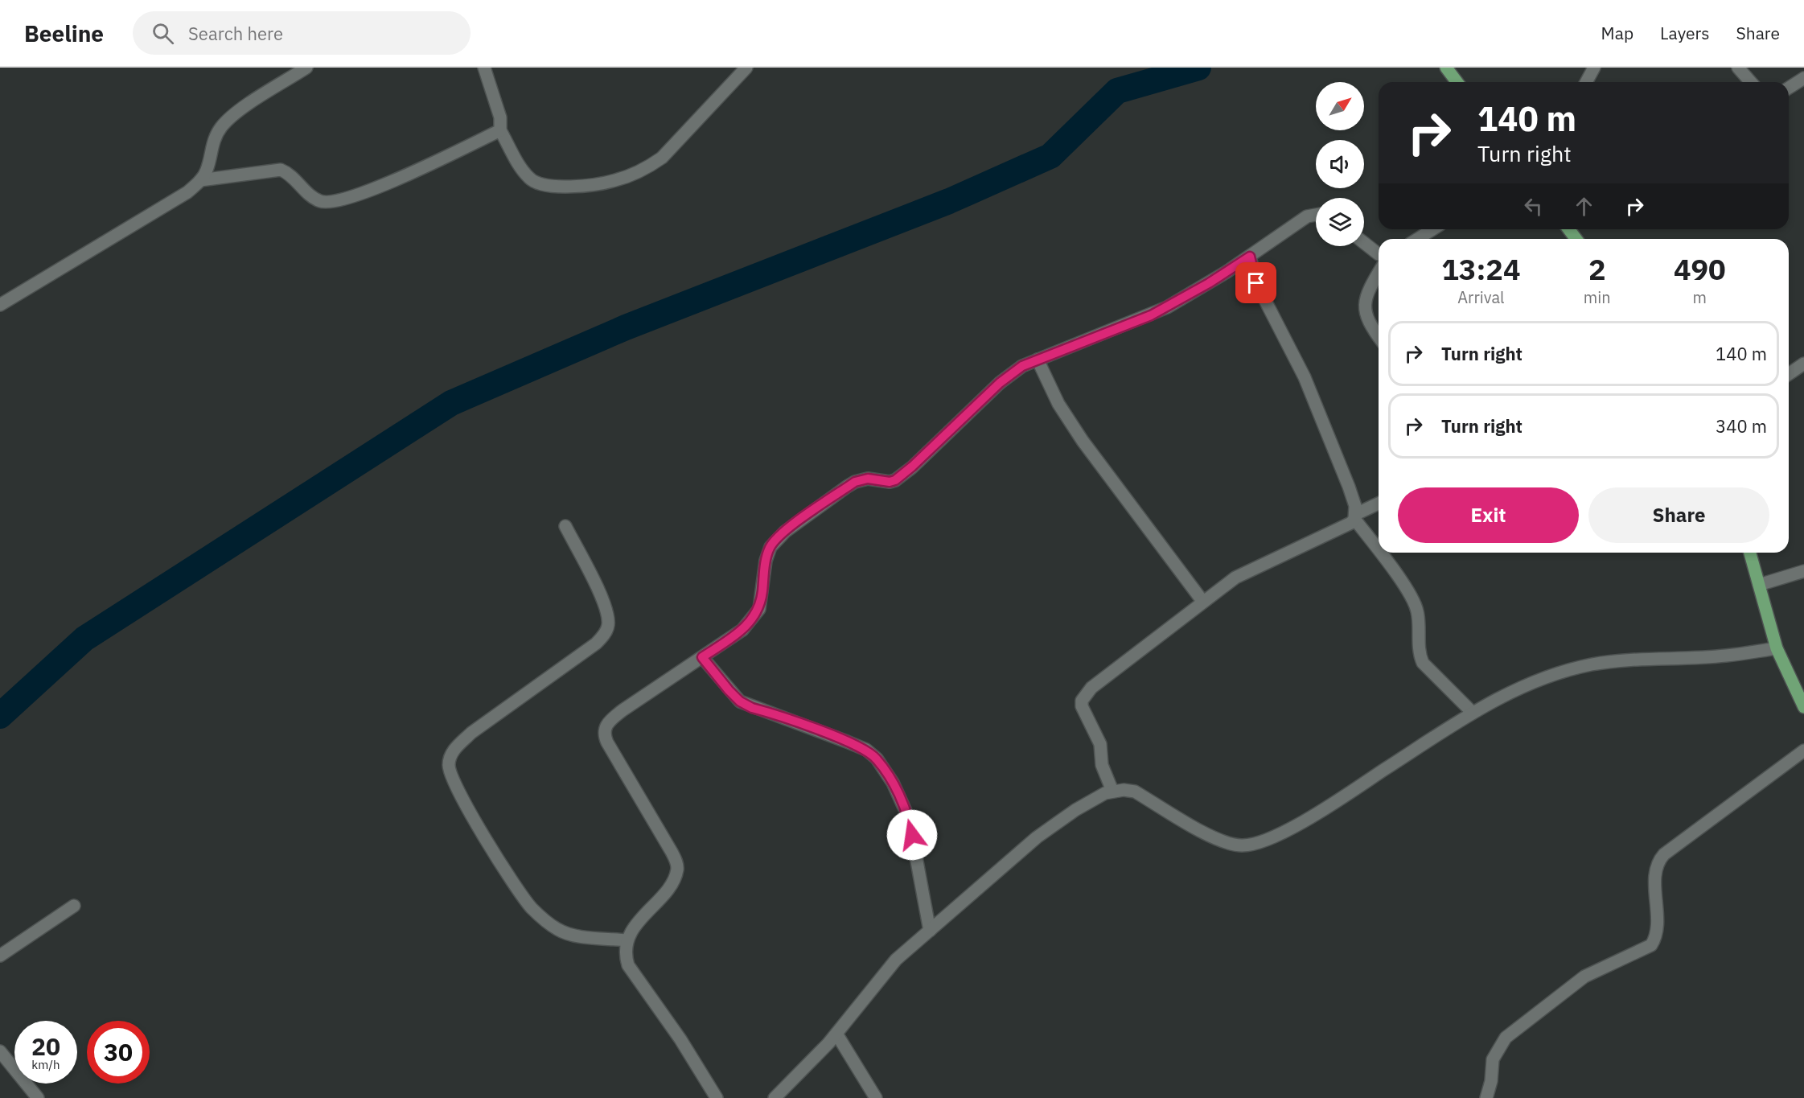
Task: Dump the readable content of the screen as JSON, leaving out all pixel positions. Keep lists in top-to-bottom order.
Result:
{
  "north": "top right",
  "page": {
    "header": "Beeline",
    "search": "Search here",
    "nav": ["Map", "Layers", "Share"],
    "turn": ["140 m", "Turn right"],
    "eta": [
      "13:24",
      "Arrival",
      "2",
      "min",
      "490",
      "m"
    ],
    "list": [
      {
        "name": "Turn right",
        "value": "140 m"
      },
      {
        "name": "Turn right",
        "value": "340 m"
      }
    ],
    "buttons": ["Exit", "Share"],
    "speed": "20 km/h",
    "limit": "30"
  }
}
